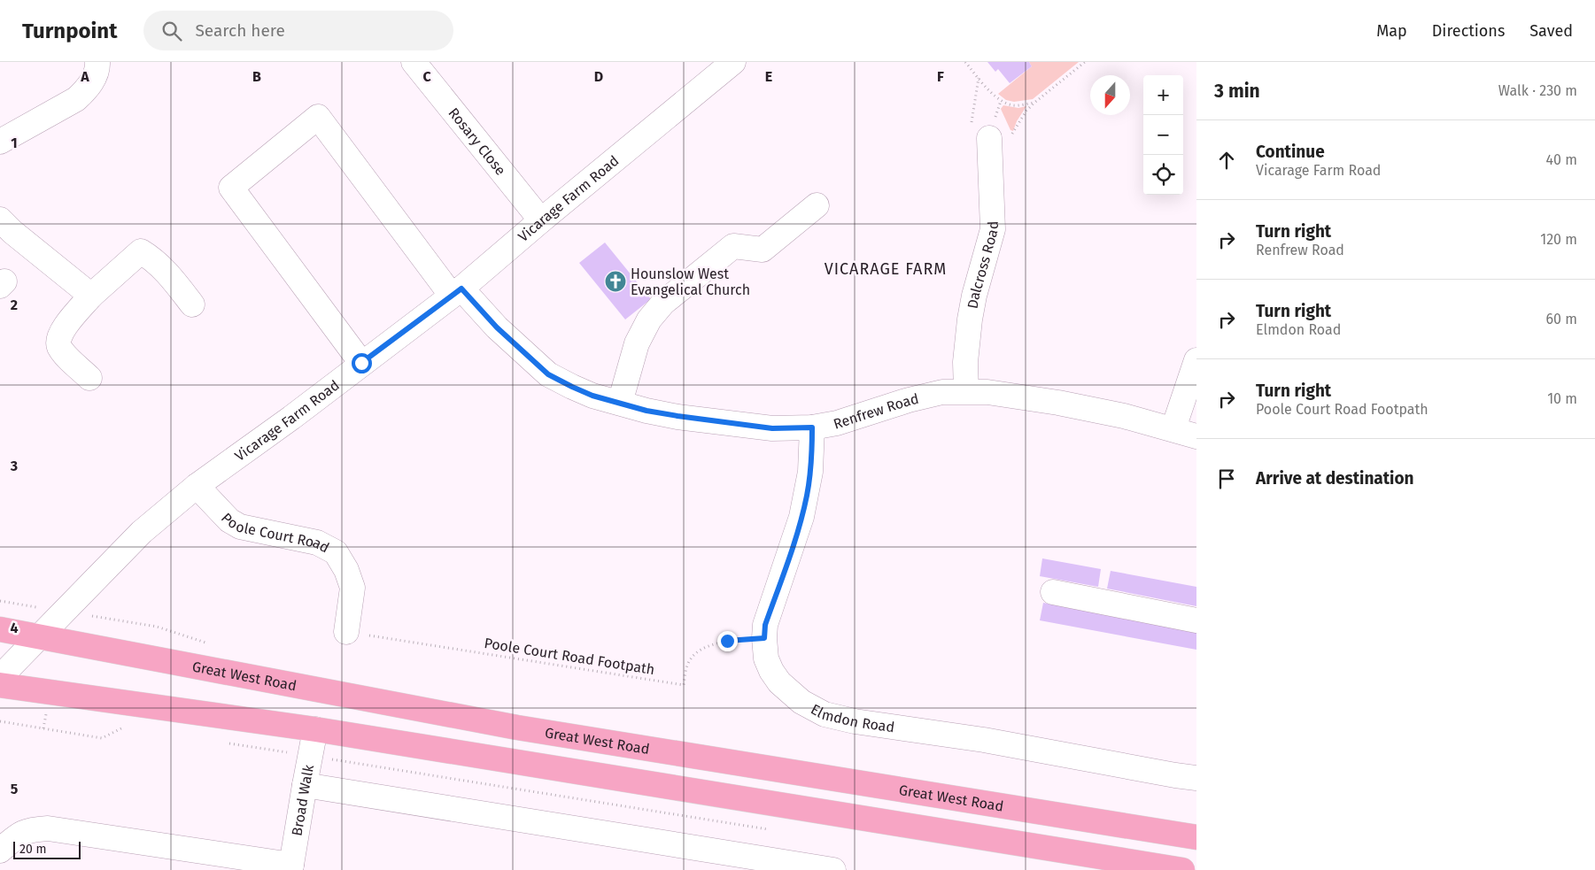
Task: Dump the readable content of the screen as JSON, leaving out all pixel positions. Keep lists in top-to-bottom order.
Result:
{
  "streets": {
    "highway": ["Great West Road"],
    "street": [
      "Rosary Close",
      "Vicarage Farm Road",
      "Dalcross Road",
      "Renfrew Road",
      "Poole Court Road",
      "Elmdon Road",
      "Broad Walk"
    ],
    "path": ["Poole Court Road Footpath"]
  },
  "crossings": [
    ["Rosary Close", "Vicarage Farm Road"],
    ["Vicarage Farm Road", "Renfrew Road"],
    ["Vicarage Farm Road", "Poole Court Road"],
    ["Vicarage Farm Road", "Great West Road"],
    ["Dalcross Road", "Renfrew Road"],
    ["Renfrew Road", "Elmdon Road"],
    ["Poole Court Road", "Poole Court Road Footpath"],
    ["Poole Court Road Footpath", "Elmdon Road"]
  ],
  "districts": ["VICARAGE FARM"],
  "places": {
    "church": ["Hounslow West Evangelical Church"]
  },
  "scale_bar": "20 m",
  "north": "bottom",
  "page": {
    "header": "Turnpoint",
    "search": "Search here",
    "nav": ["Map", "Directions", "Saved"],
    "heading": ["3 min", "Walk · 230 m"],
    "map_buttons": ["+", "−"],
    "list": [
      ["Continue", "Vicarage Farm Road", "40 m"],
      ["Turn right", "Renfrew Road", "120 m"],
      ["Turn right", "Elmdon Road", "60 m"],
      ["Turn right", "Poole Court Road Footpath", "10 m"],
      "Arrive at destination"
    ],
    "scale": "20 m"
  },
  "grid": {
    "columns": [
      "A",
      "B",
      "C",
      "D",
      "E",
      "F"
    ],
    "rows": [
      "1",
      "2",
      "3",
      "4",
      "5"
    ]
  }
}
